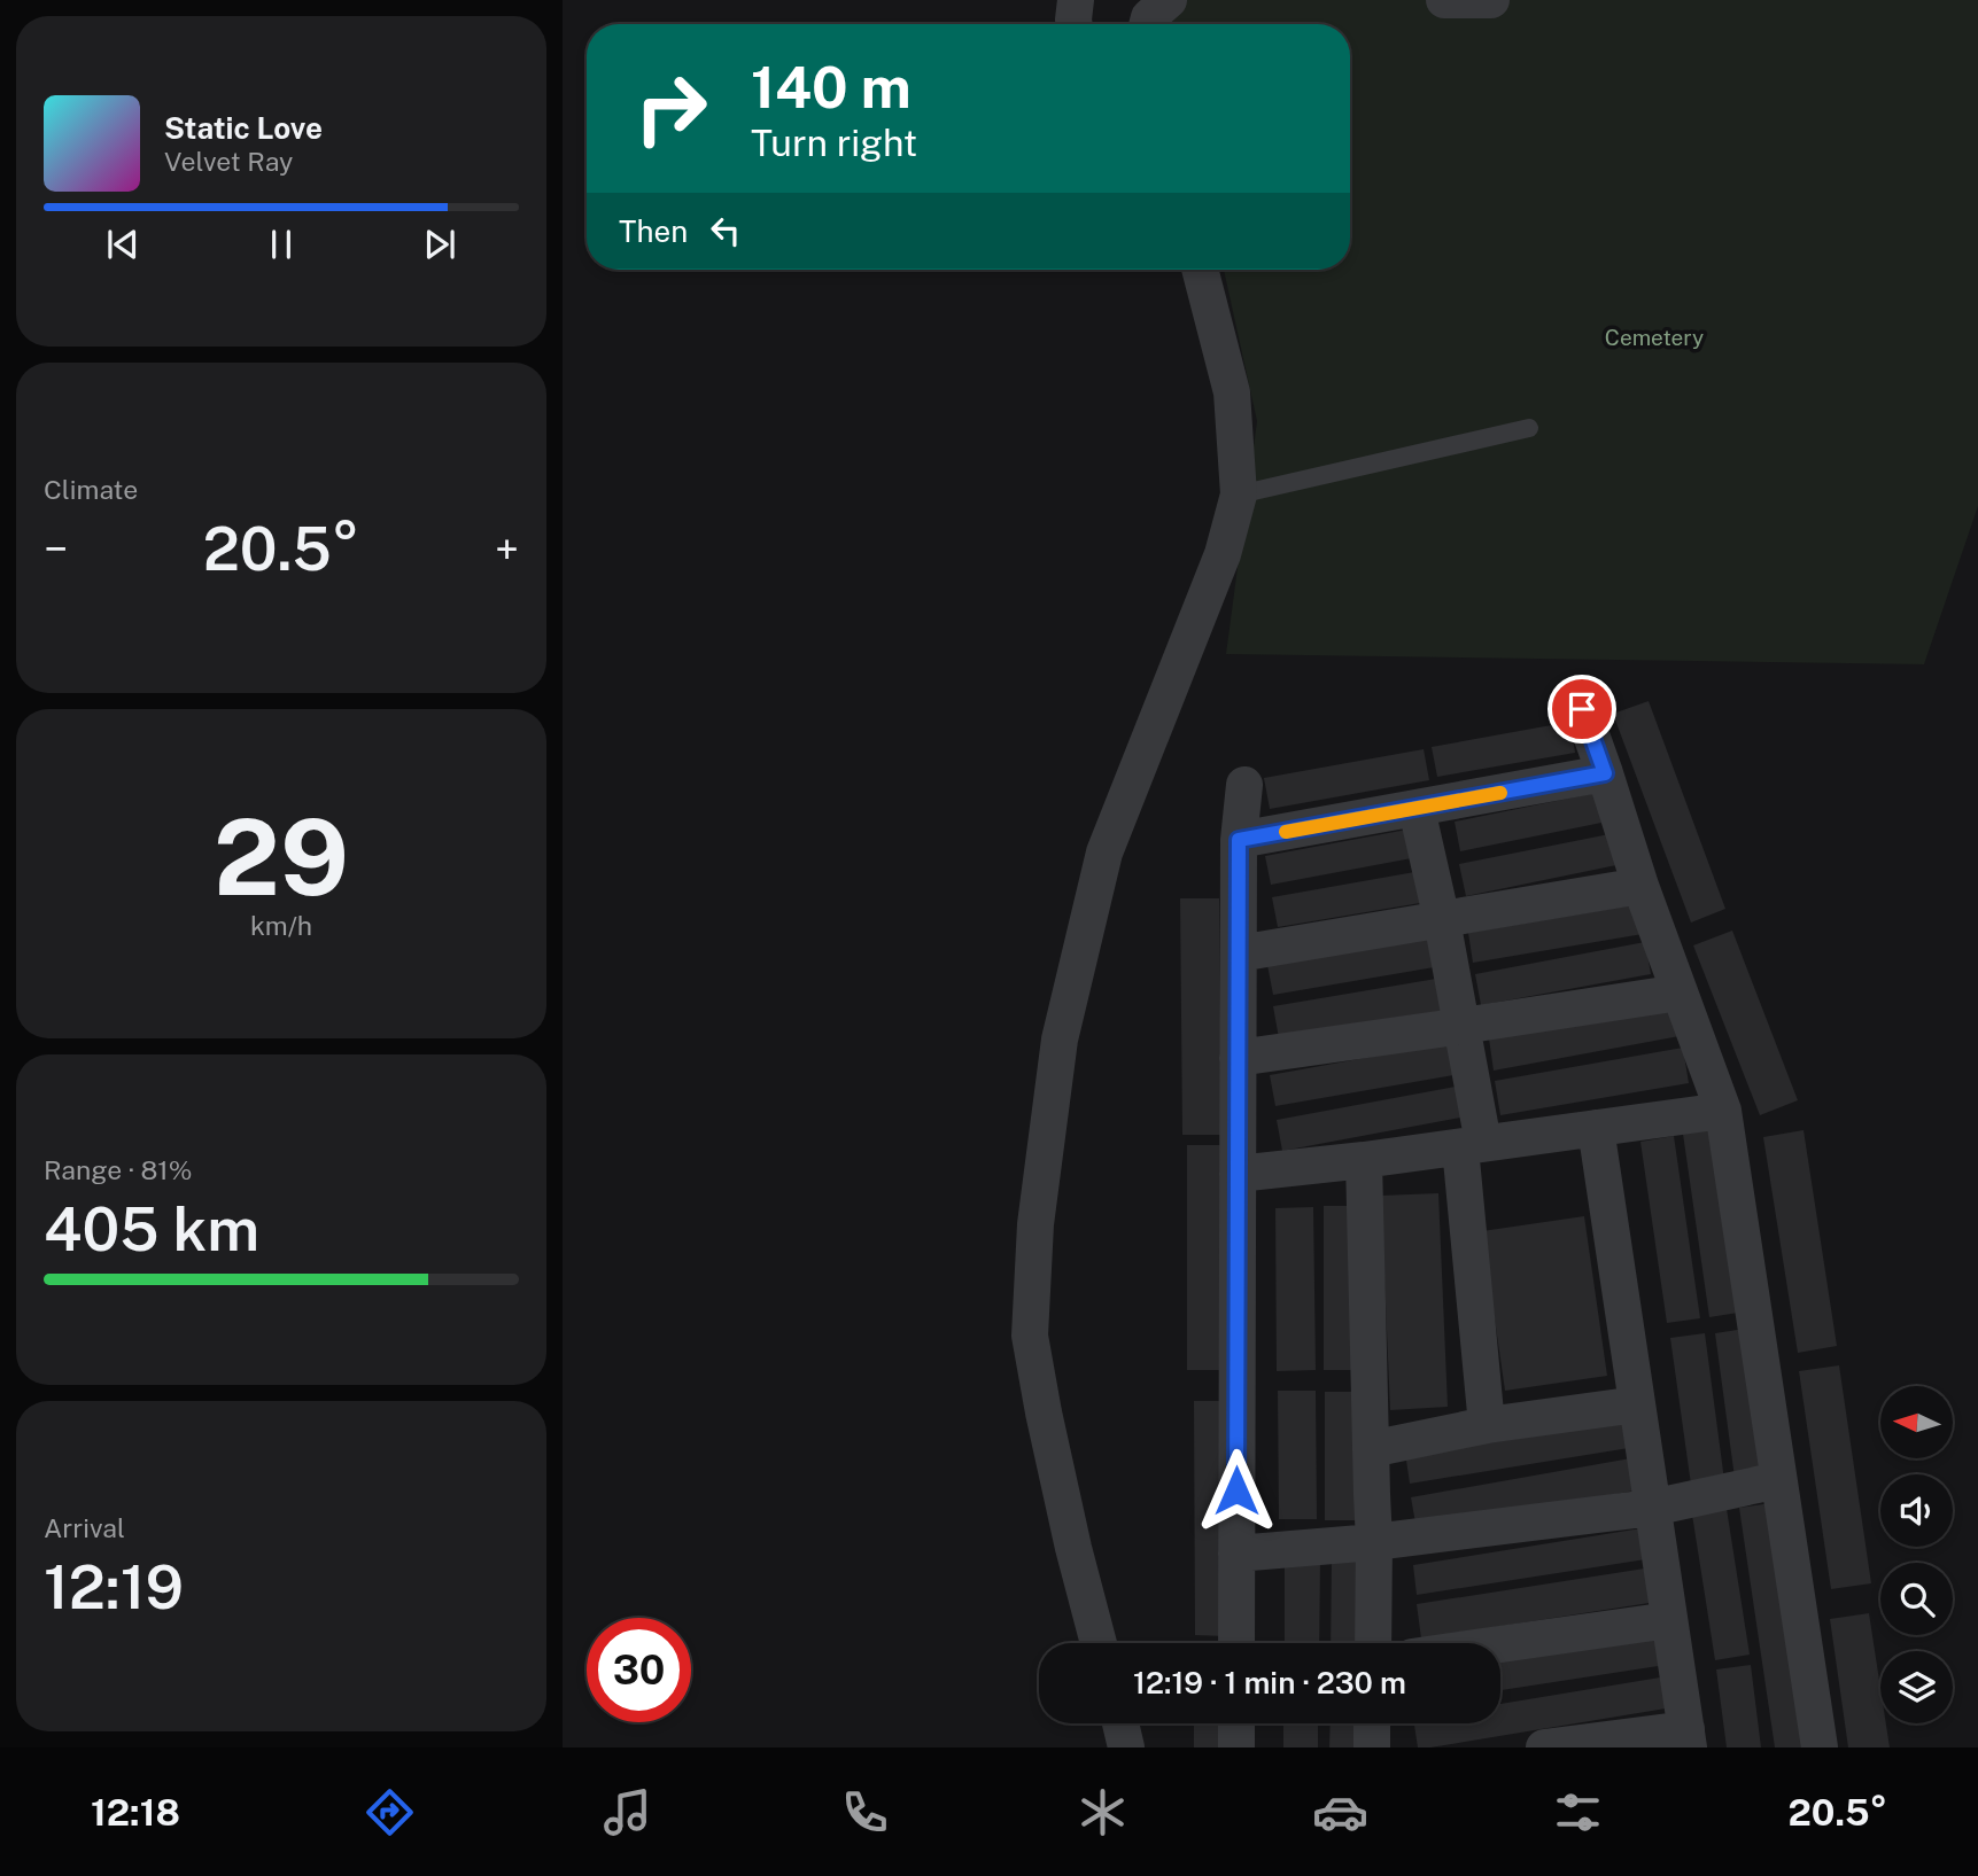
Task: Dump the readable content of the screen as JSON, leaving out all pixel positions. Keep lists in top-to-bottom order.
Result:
{
  "parks": ["Cemetery"],
  "north": "left",
  "page": {
    "turn": ["140 m", "Turn right"],
    "song": ["Static Love", "Velvet Ray"],
    "then": "Then",
    "tile": [
      "Climate",
      ["29", "km/h"],
      ["Range · 81%", "405 km"],
      ["Arrival", "12:19"]
    ],
    "heat": ["−", "20.5°", "+"],
    "limit": "30",
    "trip": "12:19 · 1 min · 230 m",
    "tabs": ["12:18", "20.5°"]
  }
}
